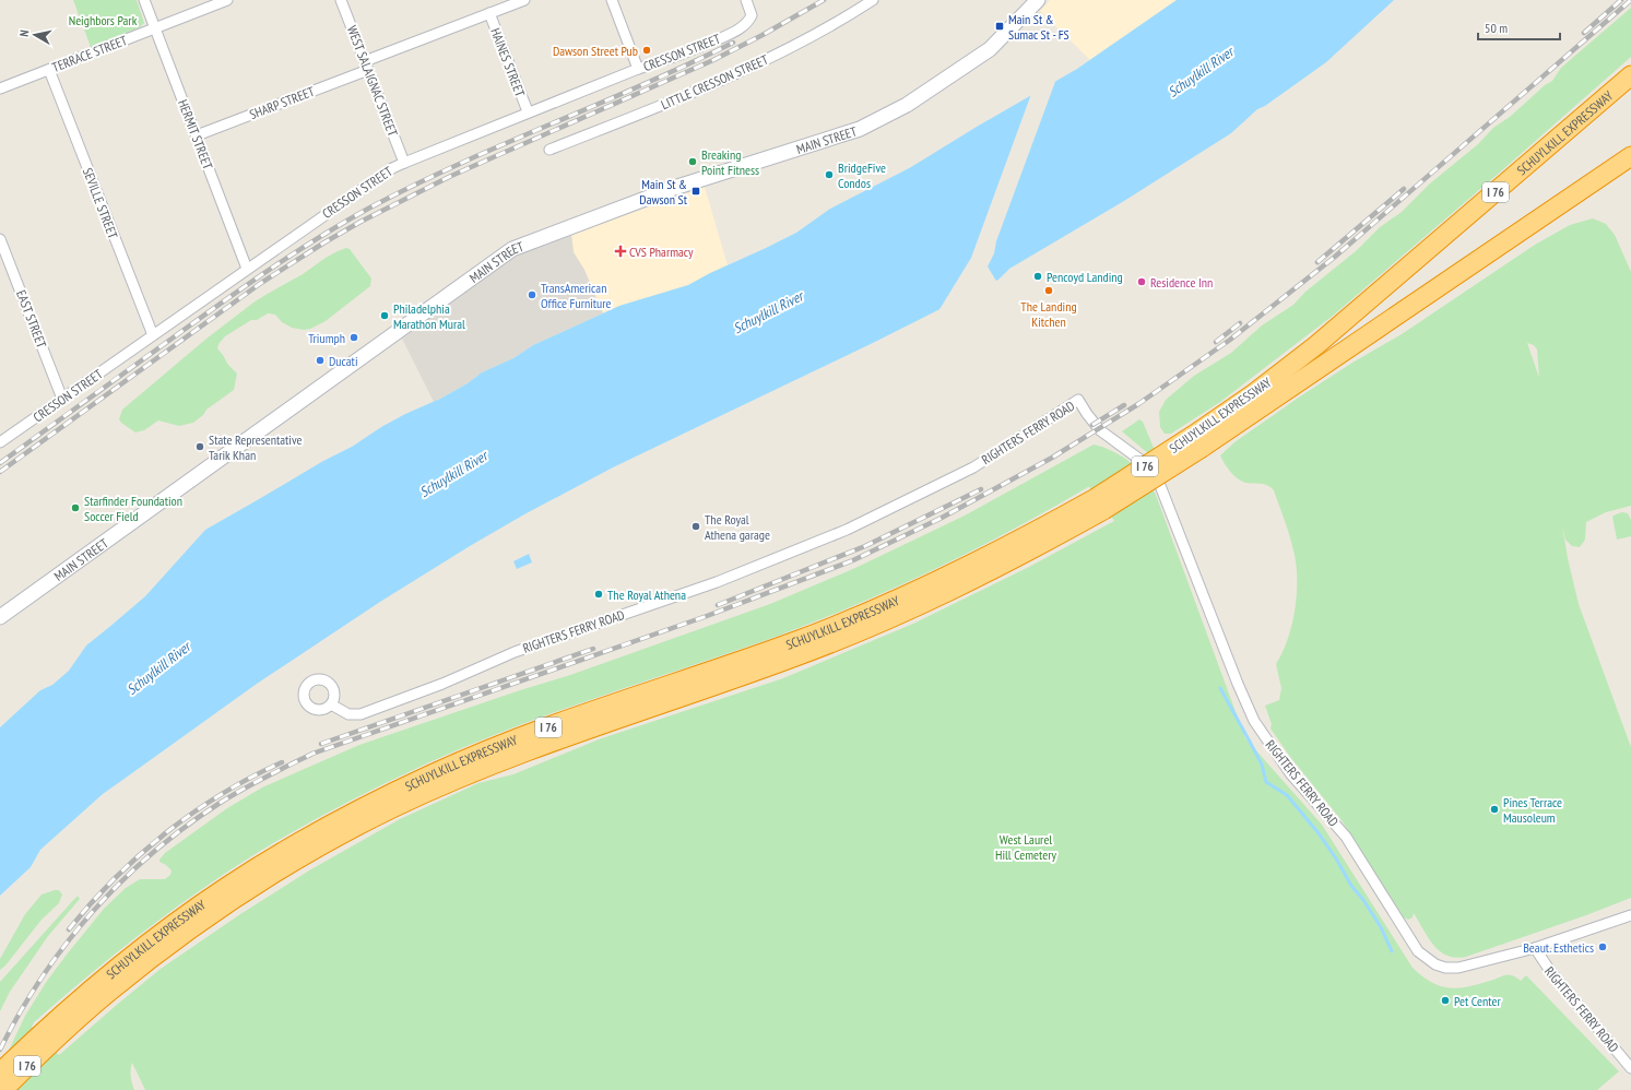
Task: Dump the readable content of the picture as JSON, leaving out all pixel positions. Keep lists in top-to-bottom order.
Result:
{
  "streets": {
    "highway": ["SCHUYLKILL EXPRESSWAY", "I 76"],
    "street": [
      "CRESSON STREET",
      "TERRACE STREET",
      "HAINES STREET",
      "WEST SALAIGNAC STREET",
      "LITTLE CRESSON STREET",
      "SHARP STREET",
      "HERMIT STREET",
      "MAIN STREET",
      "SEVILLE STREET",
      "EAST STREET",
      "RIGHTERS FERRY ROAD"
    ]
  },
  "crossings": [
    ["CRESSON STREET", "HAINES STREET"],
    ["CRESSON STREET", "WEST SALAIGNAC STREET"],
    ["CRESSON STREET", "HERMIT STREET"],
    ["CRESSON STREET", "SEVILLE STREET"],
    ["CRESSON STREET", "EAST STREET"],
    ["TERRACE STREET", "HERMIT STREET"],
    ["TERRACE STREET", "SEVILLE STREET"],
    ["HAINES STREET", "SHARP STREET"],
    ["WEST SALAIGNAC STREET", "SHARP STREET"],
    ["SHARP STREET", "HERMIT STREET"]
  ],
  "water": ["Schuylkill River"],
  "parks": ["Neighbors Park", "West Laurel Hill Cemetery"],
  "places": {
    "transit": ["Main St & Sumac St - FS", "Main St & Dawson St"],
    "other": [
      "Dawson Street Pub",
      "Breaking Point Fitness",
      "BridgeFive Condos",
      "Pencoyd Landing",
      "Residence Inn",
      "The Landing Kitchen",
      "TransAmerican Office Furniture",
      "Philadelphia Marathon Mural",
      "Triumph",
      "Ducati",
      "State Representative Tarik Khan",
      "Starfinder Foundation Soccer Field",
      "The Royal Athena garage",
      "The Royal Athena",
      "Pines Terrace Mausoleum",
      "Beaut. Esthetics",
      "Pet Center"
    ],
    "health": ["CVS Pharmacy"]
  },
  "scale_bar": "50 m",
  "north": "left"
}
